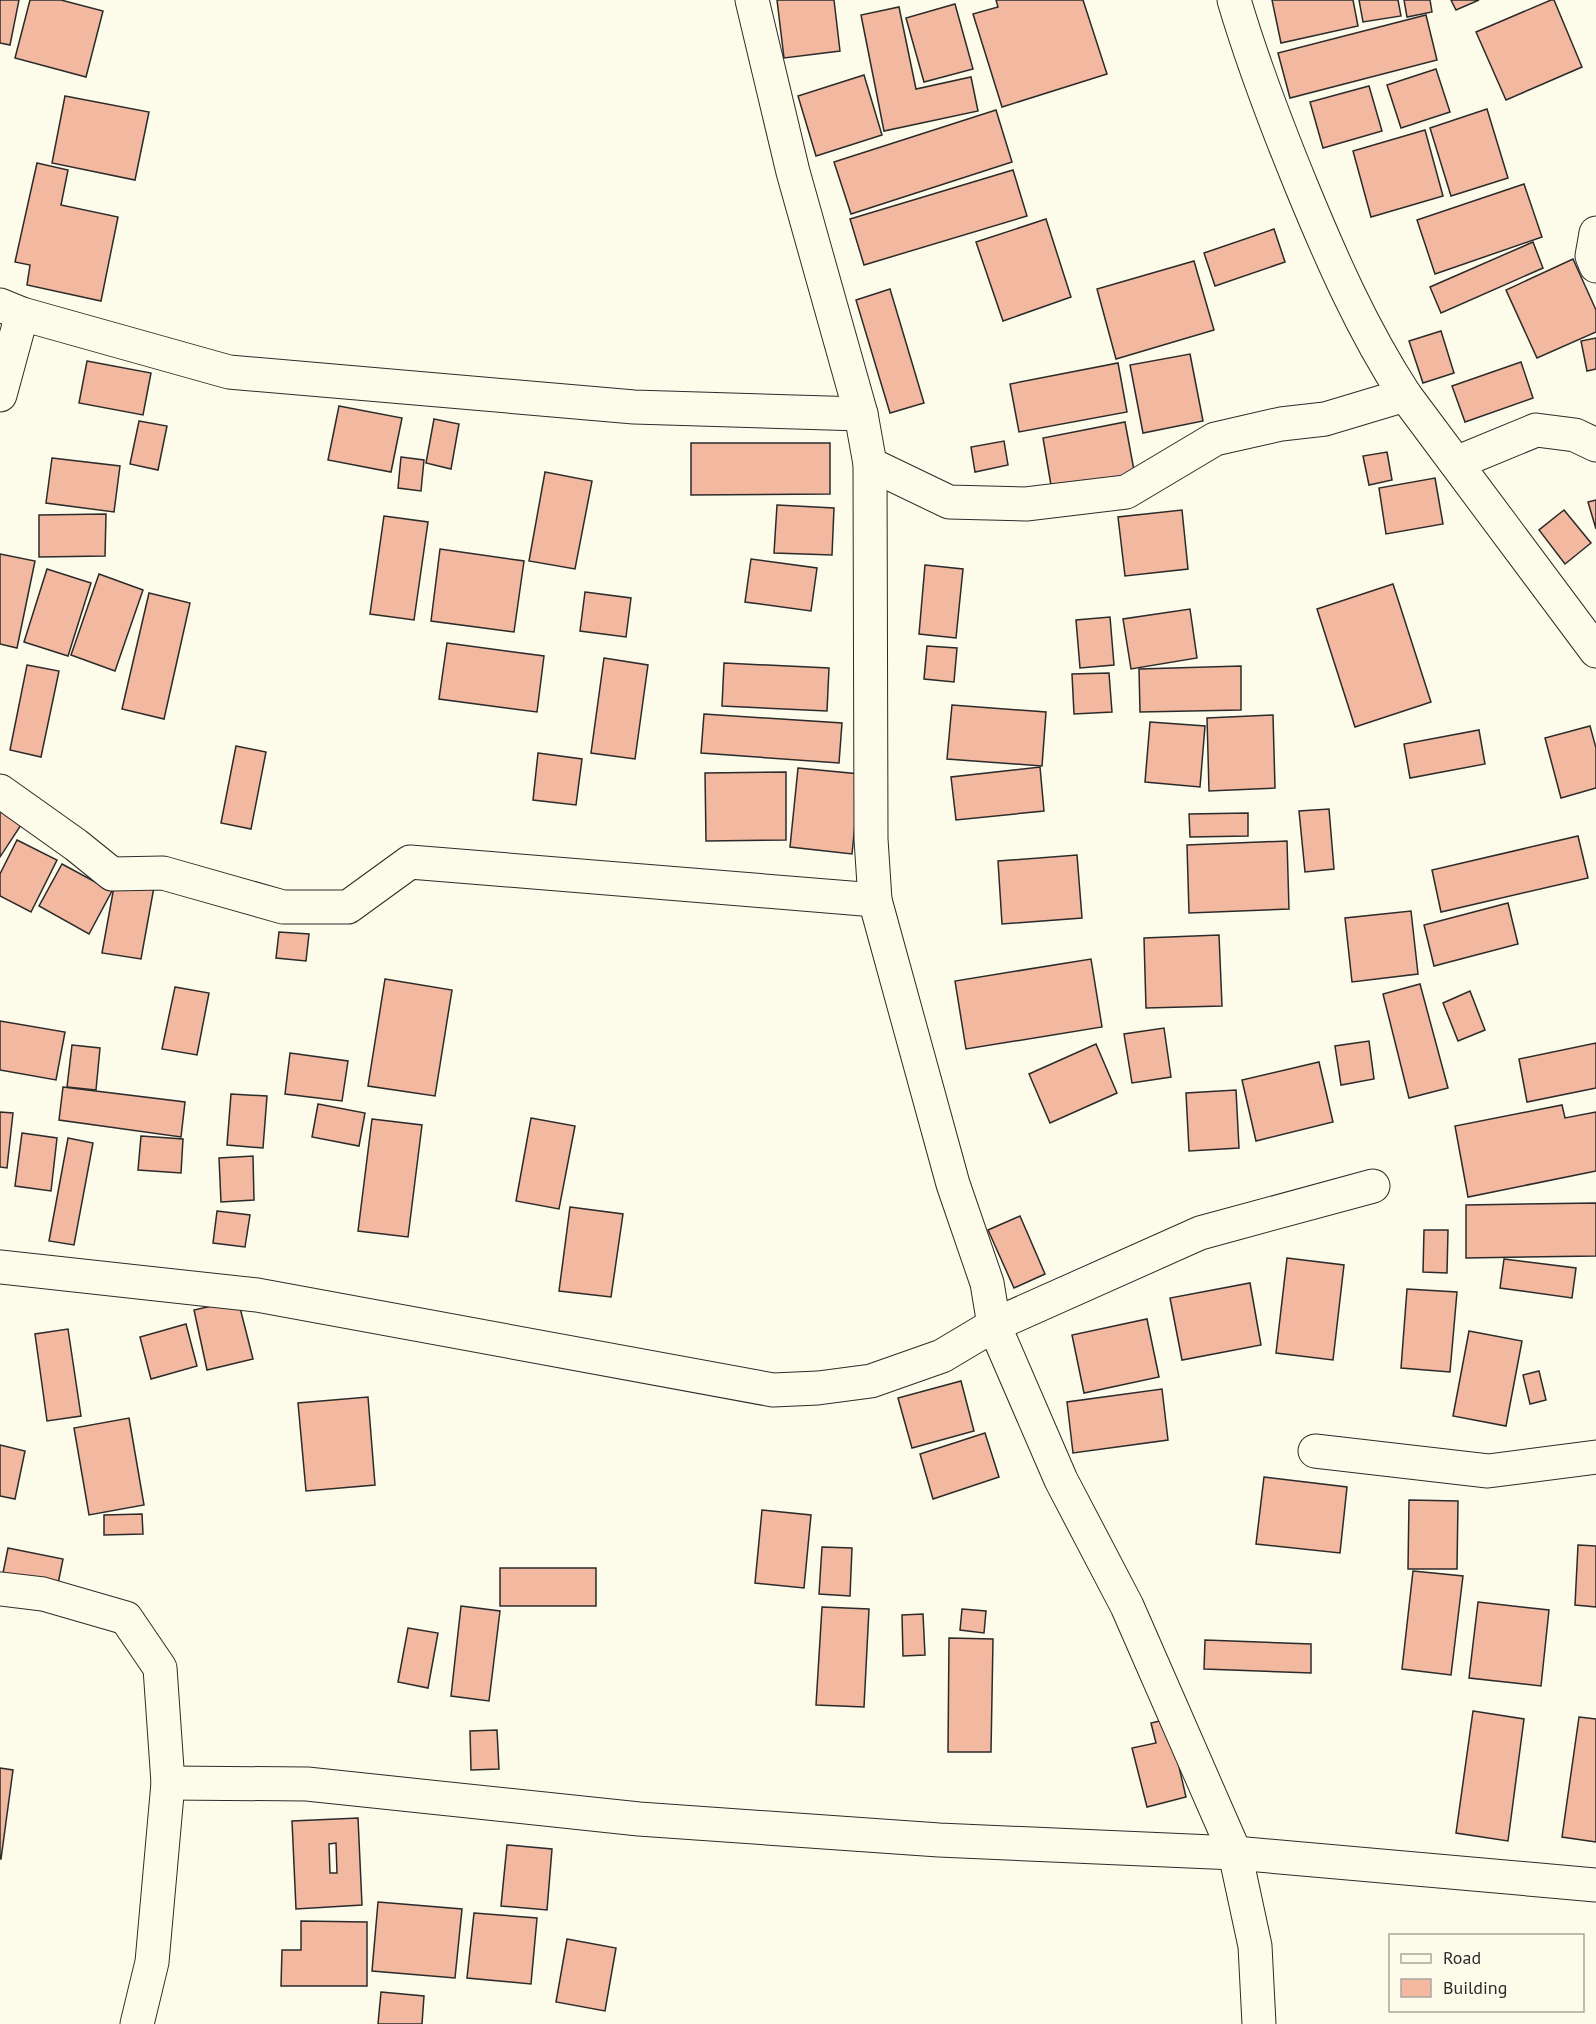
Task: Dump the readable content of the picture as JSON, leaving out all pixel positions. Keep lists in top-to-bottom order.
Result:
{
  "legend": ["Road", "Building"]
}
